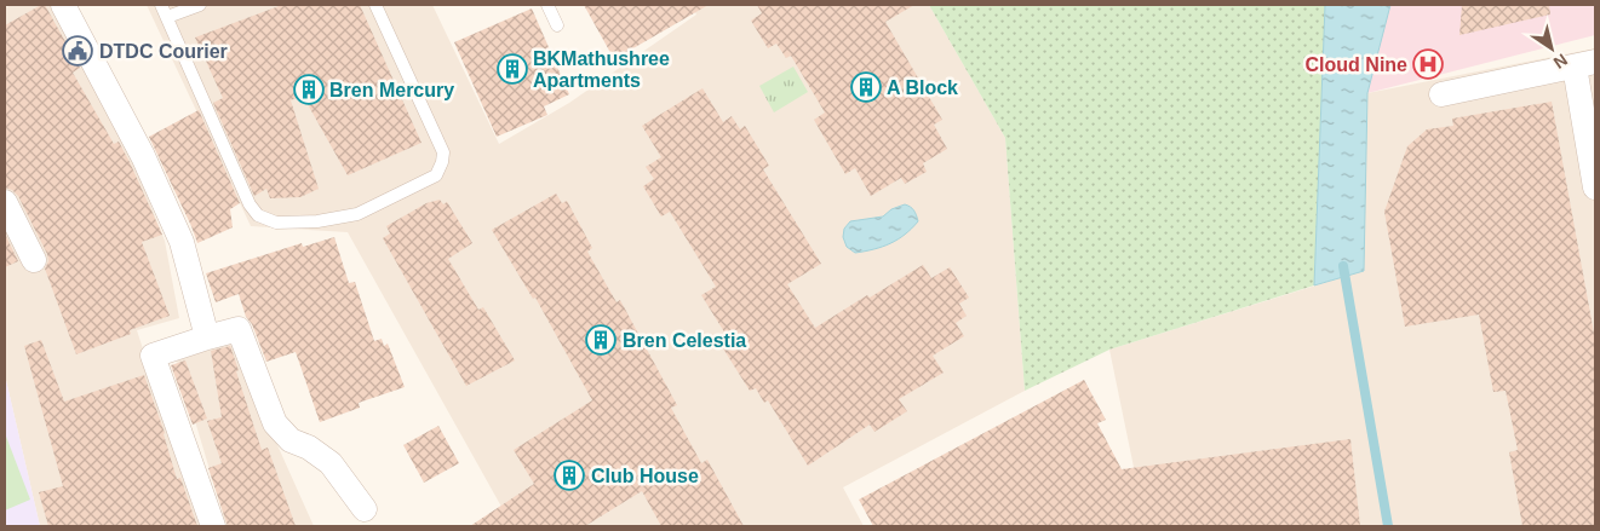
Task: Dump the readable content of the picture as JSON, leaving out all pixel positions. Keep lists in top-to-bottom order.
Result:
{
  "places": {
    "public building": ["DTDC Courier"],
    "hospital": ["Cloud Nine"],
    "building": [
      "BKMathushree Apartments",
      "A Block",
      "Bren Mercury",
      "Bren Celestia",
      "Club House"
    ]
  },
  "north": "bottom right"
}
